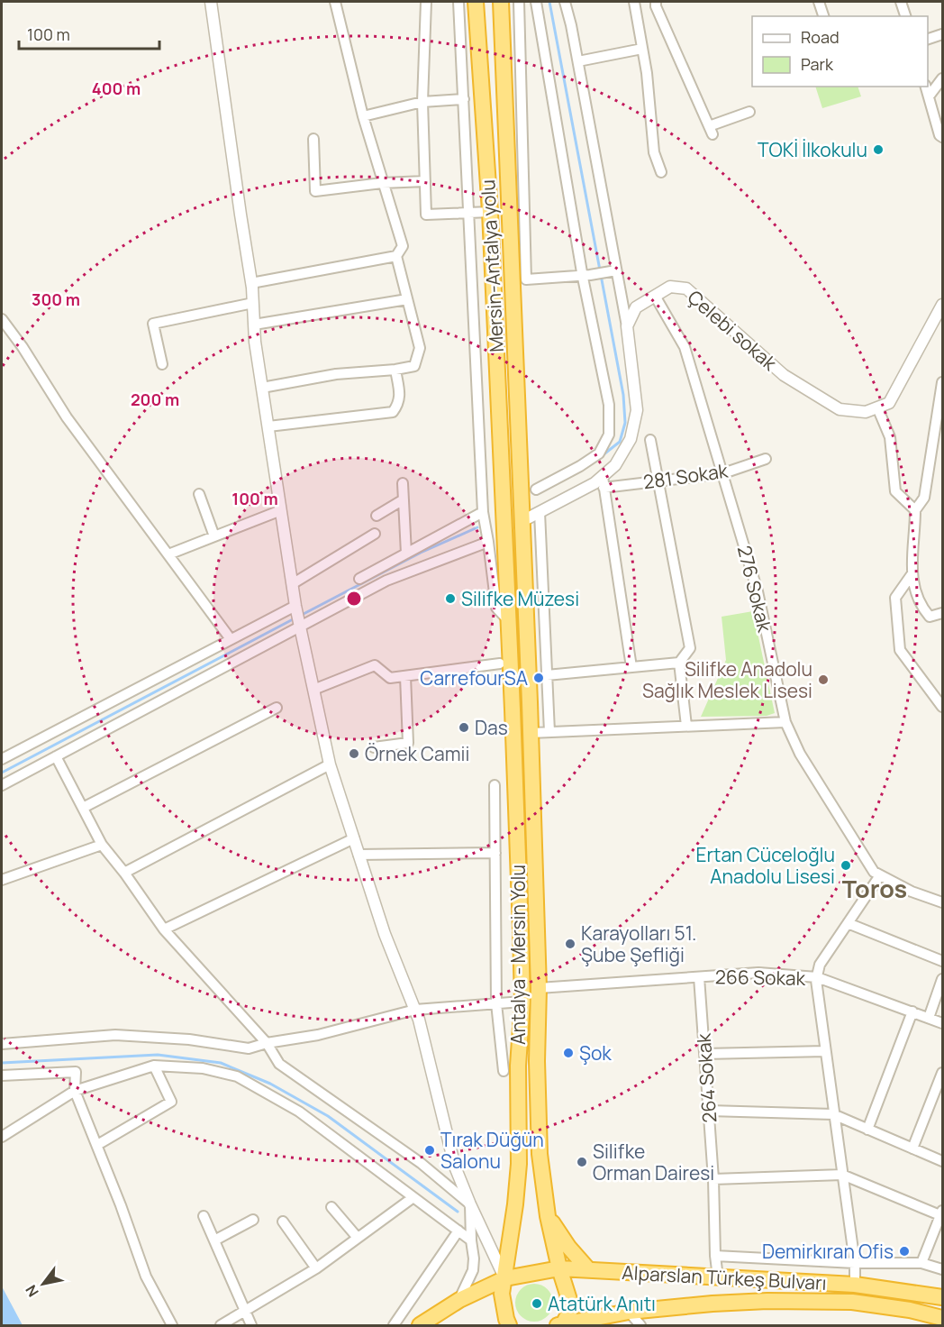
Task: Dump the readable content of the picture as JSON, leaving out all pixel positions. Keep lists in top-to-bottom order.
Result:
{
  "streets": {
    "highway": ["Mersin-Antalya yolu", "Antalya - Mersin Yolu", "Alparslan Türkeş Bulvarı"],
    "street": [
      "Çelebi sokak",
      "281 Sokak",
      "276 Sokak",
      "266 Sokak",
      "264 Sokak"
    ]
  },
  "crossings": [
    ["Mersin-Antalya yolu", "Antalya - Mersin Yolu"],
    ["Çelebi sokak", "276 Sokak"],
    ["281 Sokak", "276 Sokak"],
    ["Antalya - Mersin Yolu", "266 Sokak"],
    ["Antalya - Mersin Yolu", "Alparslan Türkeş Bulvarı"],
    ["266 Sokak", "264 Sokak"],
    ["264 Sokak", "Alparslan Türkeş Bulvarı"]
  ],
  "districts": ["Toros"],
  "places": [
    "TOKİ İlkokulu",
    "Silifke Müzesi",
    "CarrefourSA",
    "Silifke Anadolu Sağlık Meslek Lisesi",
    "Das",
    "Örnek Camii",
    "Ertan Cüceloğlu Anadolu Lisesi",
    "Karayolları 51. Şube Şefliği",
    "Şok",
    "Tırak Düğün Salonu",
    "Silifke Orman Dairesi",
    "Demirkıran Ofis",
    "Atatürk Anıtı"
  ],
  "legend": ["Road", "Park"],
  "scale_bar": "100 m",
  "north": "bottom left",
  "rings": [
    "400 m",
    "300 m",
    "200 m",
    "100 m"
  ]
}
